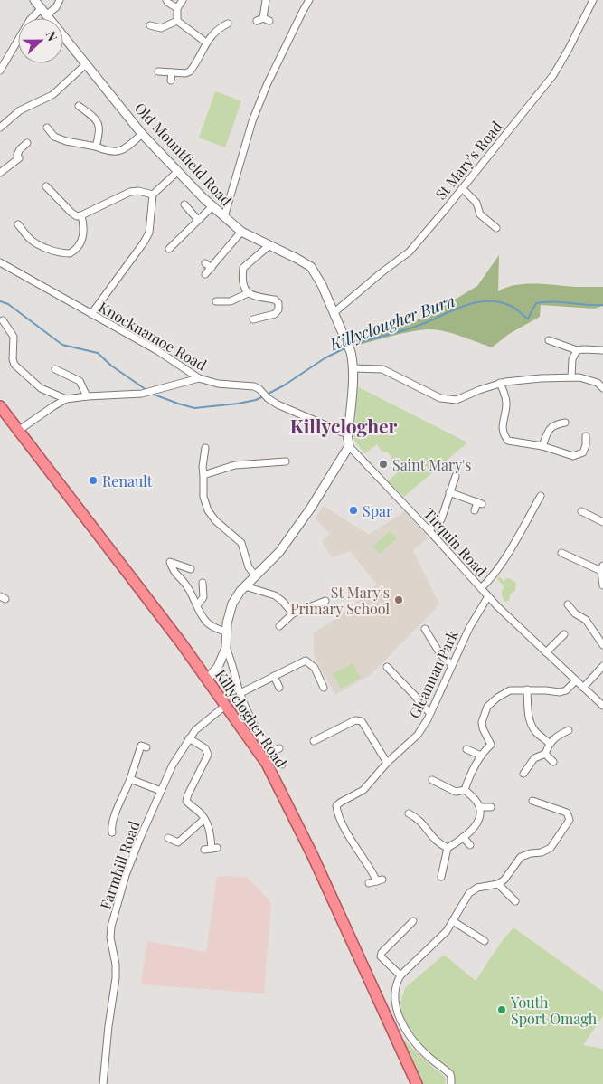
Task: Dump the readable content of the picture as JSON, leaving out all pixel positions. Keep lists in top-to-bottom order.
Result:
{
  "streets": {
    "highway": ["Killyclogher Road"],
    "street": [
      "Old Mountfield Road",
      "St Mary's Road",
      "Knocknamoe Road",
      "Tirquin Road",
      "Gleannan Park",
      "Farmhill Road"
    ]
  },
  "crossings": [
    ["Old Mountfield Road", "St Mary's Road"],
    ["Old Mountfield Road", "Knocknamoe Road"],
    ["Old Mountfield Road", "Tirquin Road"],
    ["Tirquin Road", "Gleannan Park"],
    ["Killyclogher Road", "Farmhill Road"]
  ],
  "districts": ["Killyclogher"],
  "water": ["Killyclougher Burn"],
  "places": [
    "Saint Mary's",
    "Renault",
    "Spar",
    "St Mary's Primary School",
    "Youth Sport Omagh"
  ],
  "north": "right"
}
